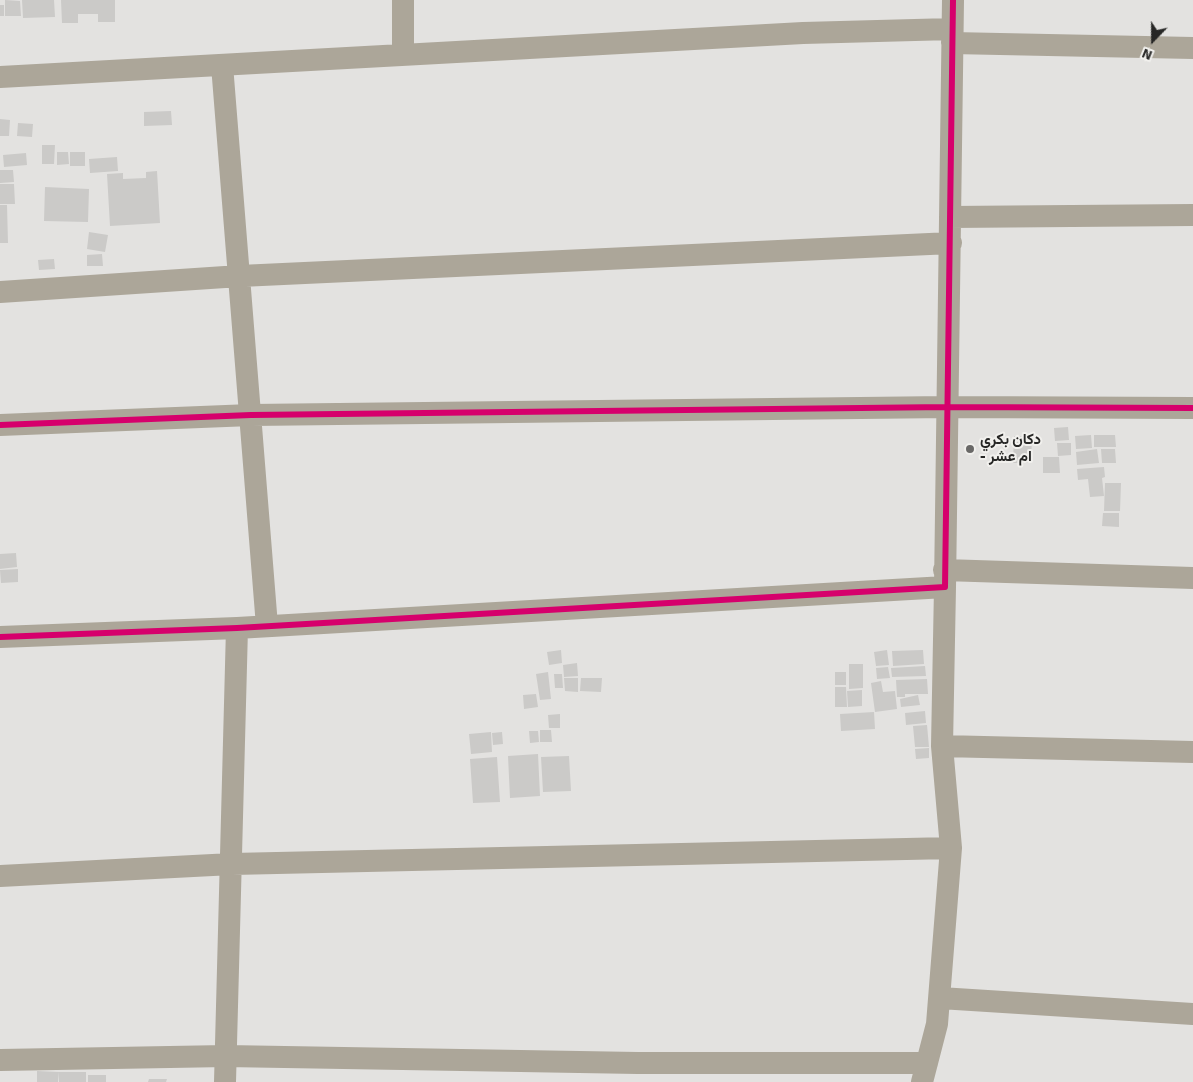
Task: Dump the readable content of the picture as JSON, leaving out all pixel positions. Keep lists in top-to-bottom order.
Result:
{
  "places": ["دكان بكري - ام عشر"],
  "north": "bottom"
}
